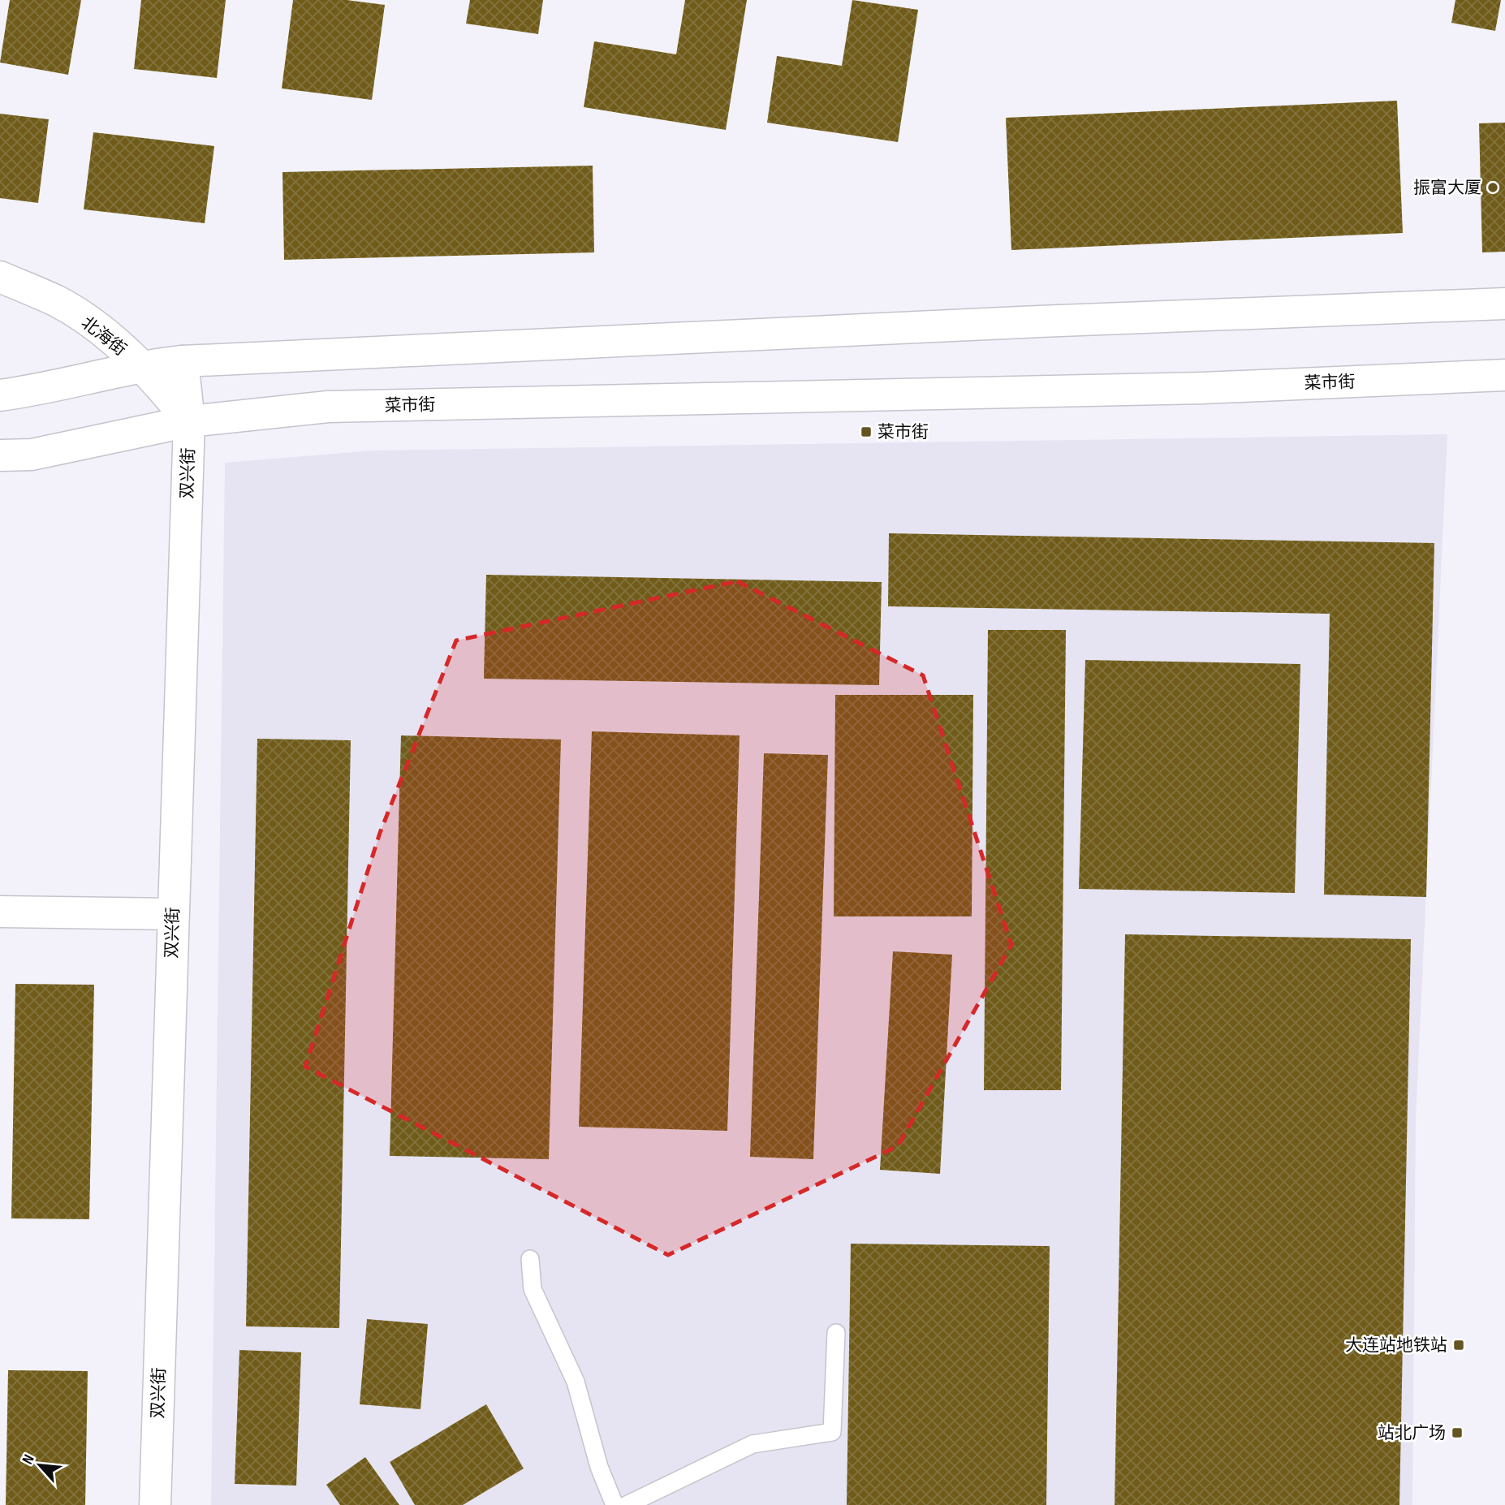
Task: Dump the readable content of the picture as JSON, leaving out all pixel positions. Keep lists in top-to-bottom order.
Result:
{
  "streets": {
    "main road": ["北海街", "菜市街", "双兴街"]
  },
  "crossings": [
    ["北海街", "菜市街"],
    ["北海街", "双兴街"],
    ["菜市街", "双兴街"]
  ],
  "places": {
    "other": ["振富大厦"],
    "transit": ["菜市街", "大连站地铁站", "站北广场"]
  },
  "north": "top left"
}
